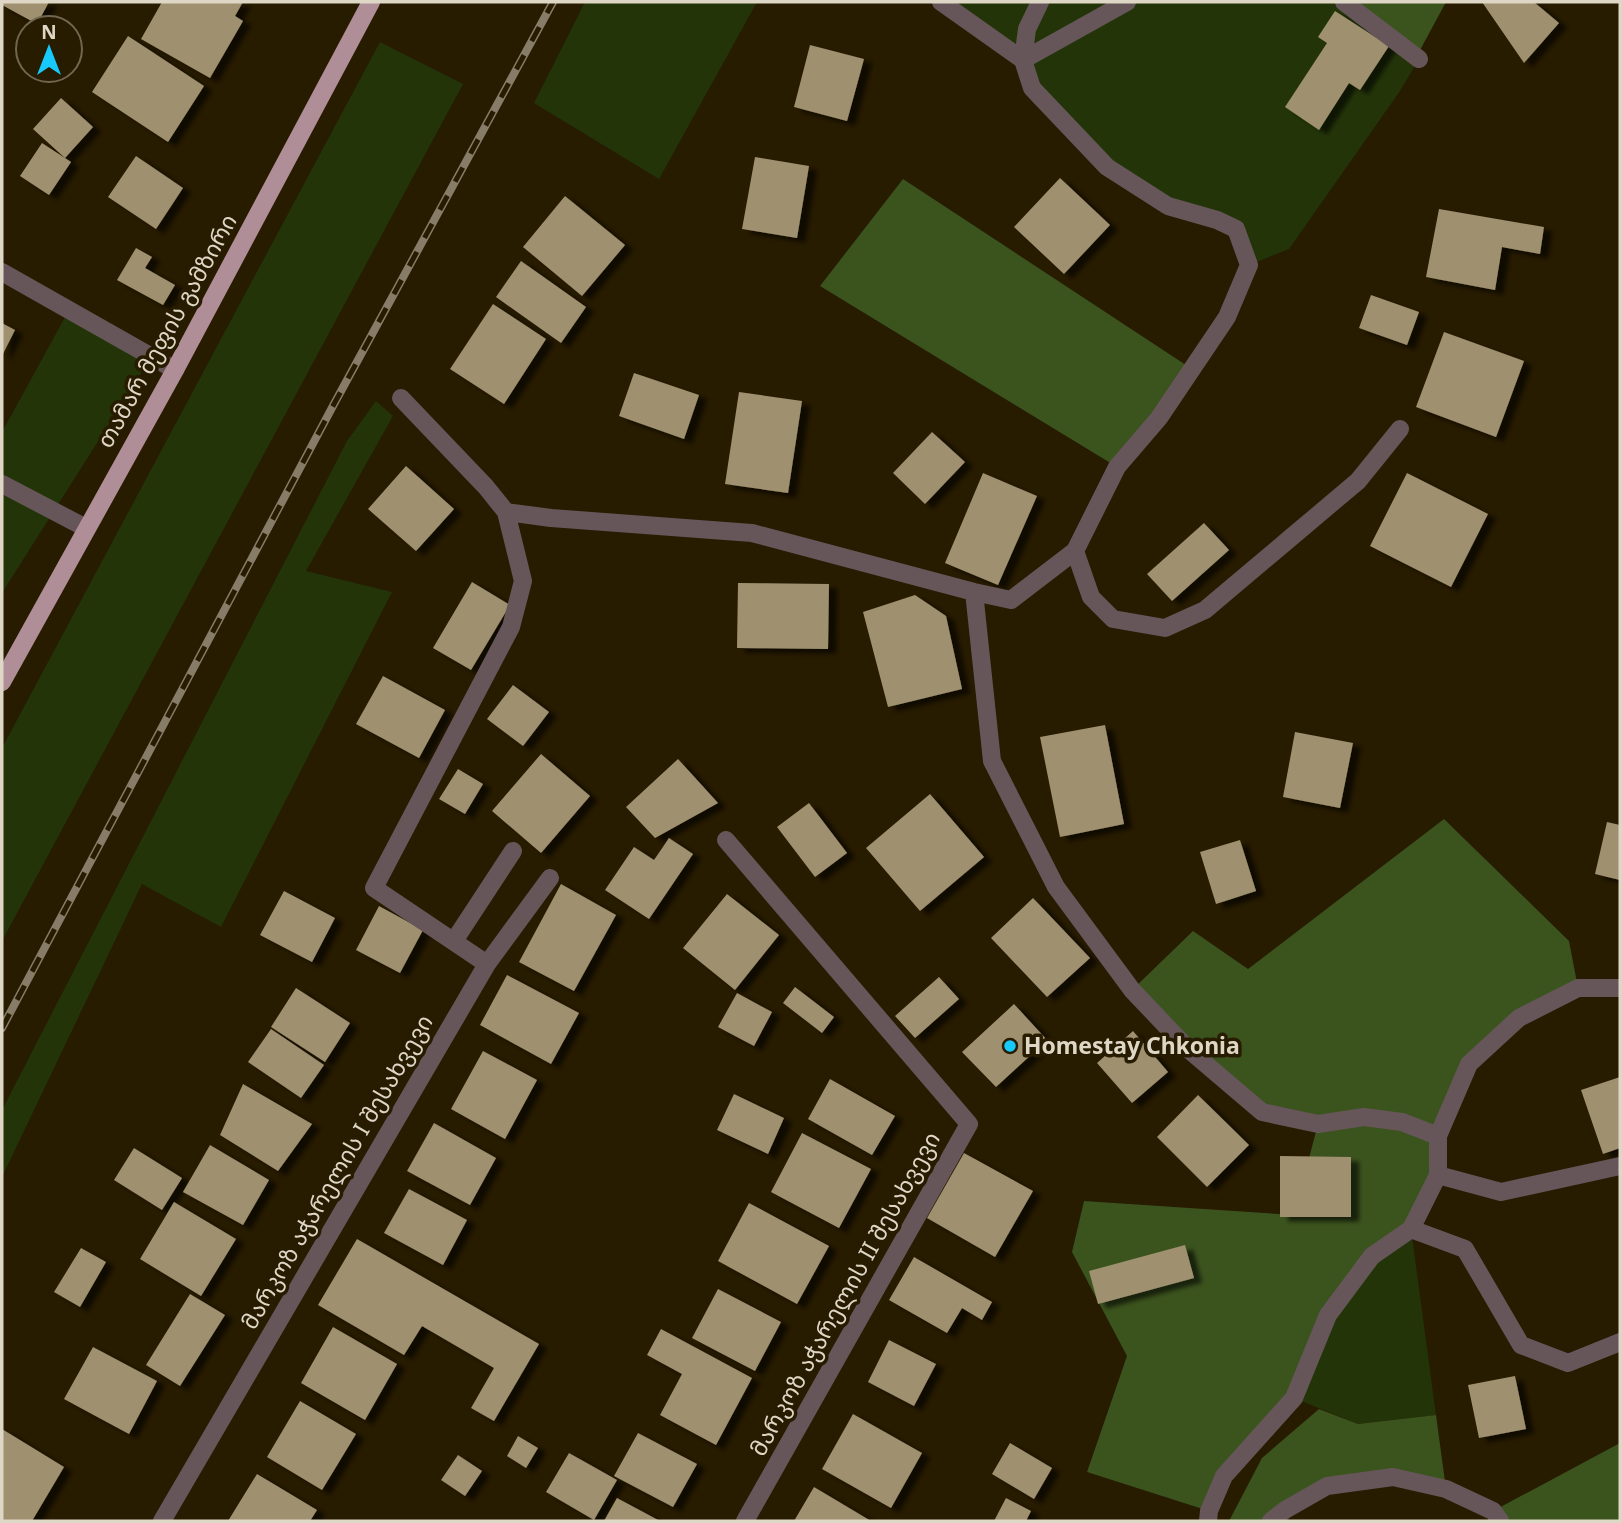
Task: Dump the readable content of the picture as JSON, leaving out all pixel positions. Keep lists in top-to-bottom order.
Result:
{
  "streets": {
    "main road": ["თამარ მეფის გამზირი"],
    "street": ["მარკოზ აჭარელის I შესახვევი", "მარკოზ აჭარელის II შესახვევი"]
  },
  "places": ["Homestay Chkonia"],
  "north": "top"
}
